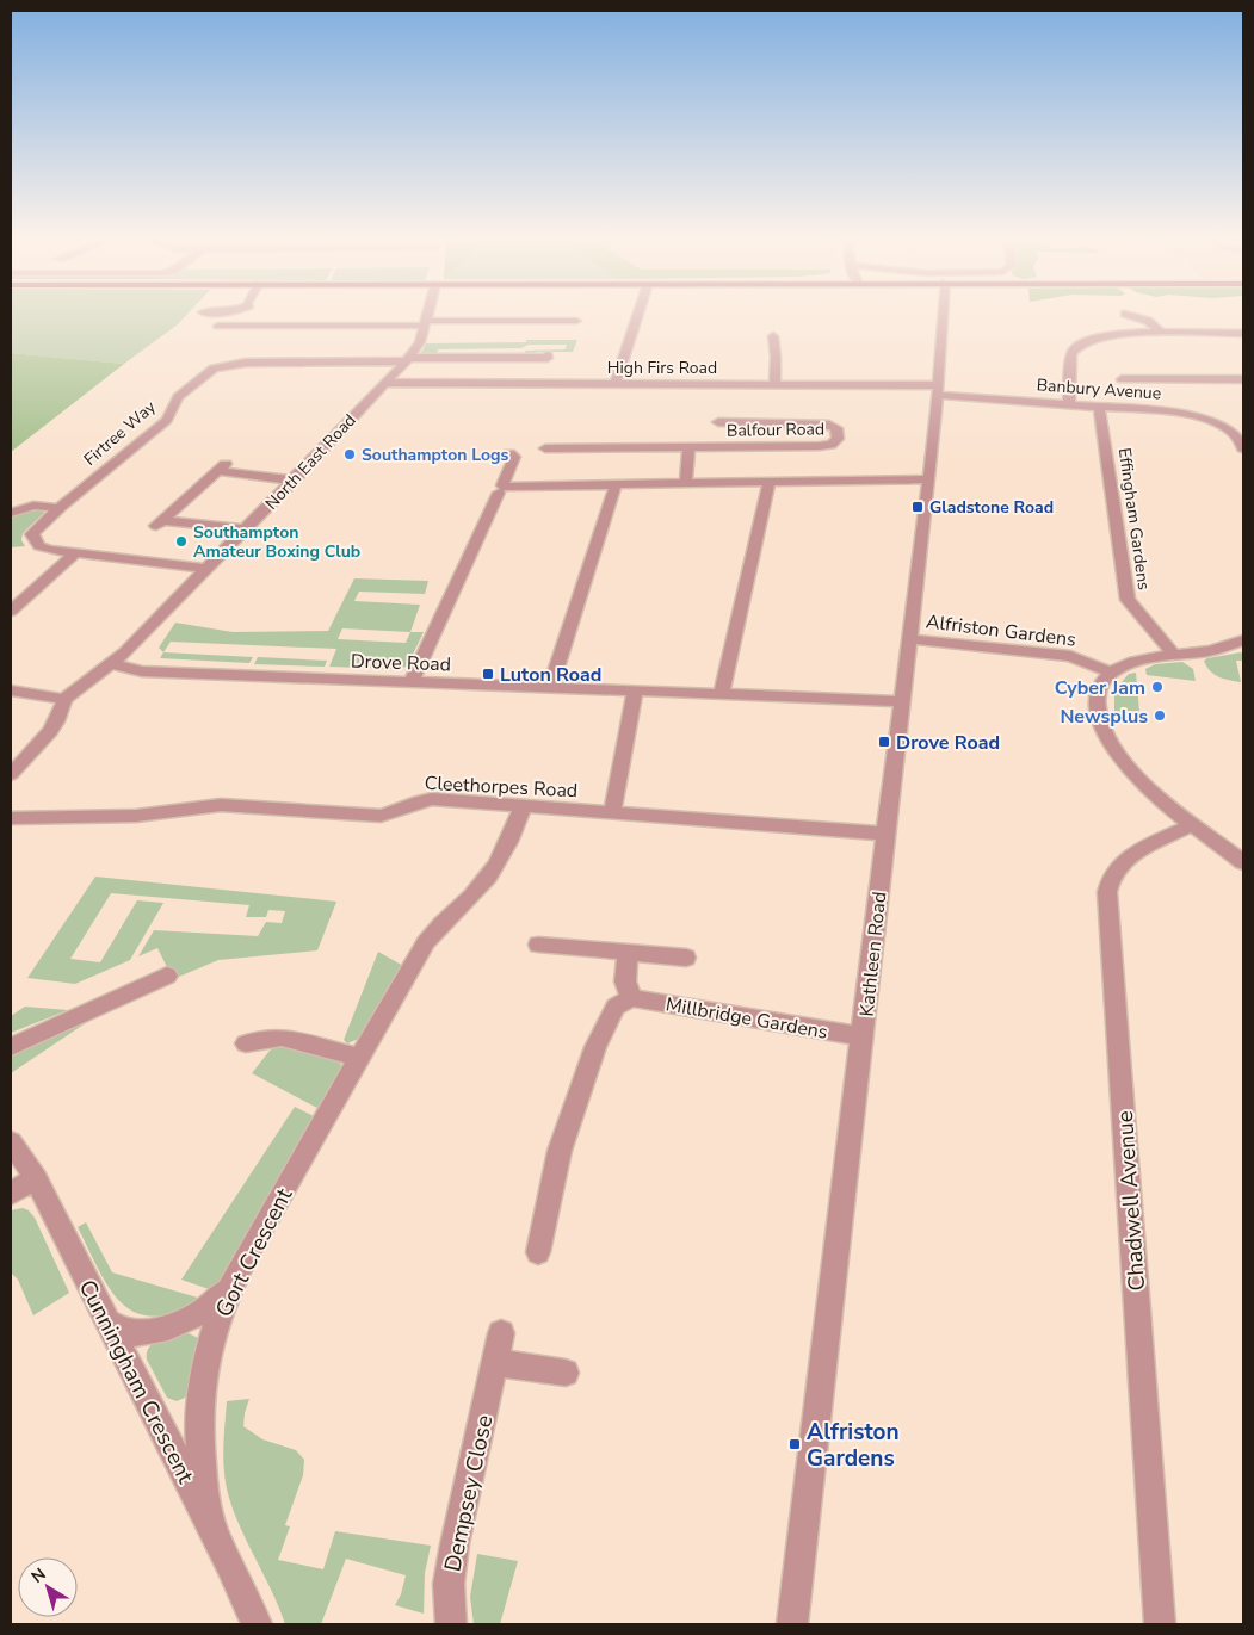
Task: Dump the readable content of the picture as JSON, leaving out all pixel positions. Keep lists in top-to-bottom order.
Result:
{
  "streets": {
    "street": [
      "High Firs Road",
      "Banbury Avenue",
      "Balfour Road",
      "Firtree Way",
      "North East Road",
      "Effingham Gardens",
      "Alfriston Gardens",
      "Drove Road",
      "Cleethorpes Road",
      "Kathleen Road",
      "Millbridge Gardens",
      "Chadwell Avenue",
      "Gort Crescent",
      "Cunningham Crescent",
      "Dempsey Close"
    ]
  },
  "crossings": [
    ["High Firs Road", "Banbury Avenue"],
    ["High Firs Road", "North East Road"],
    ["High Firs Road", "Kathleen Road"],
    ["Banbury Avenue", "Effingham Gardens"],
    ["Banbury Avenue", "Kathleen Road"],
    ["Firtree Way", "North East Road"],
    ["North East Road", "Drove Road"],
    ["Alfriston Gardens", "Kathleen Road"],
    ["Drove Road", "Kathleen Road"],
    ["Cleethorpes Road", "Kathleen Road"],
    ["Cleethorpes Road", "Gort Crescent"],
    ["Kathleen Road", "Millbridge Gardens"],
    ["Gort Crescent", "Cunningham Crescent"]
  ],
  "places": {
    "other": [
      "Southampton Logs",
      "Southampton Amateur Boxing Club",
      "Cyber Jam",
      "Newsplus"
    ],
    "transit": [
      "Gladstone Road",
      "Luton Road",
      "Drove Road",
      "Alfriston Gardens"
    ]
  },
  "north": "top left"
}
